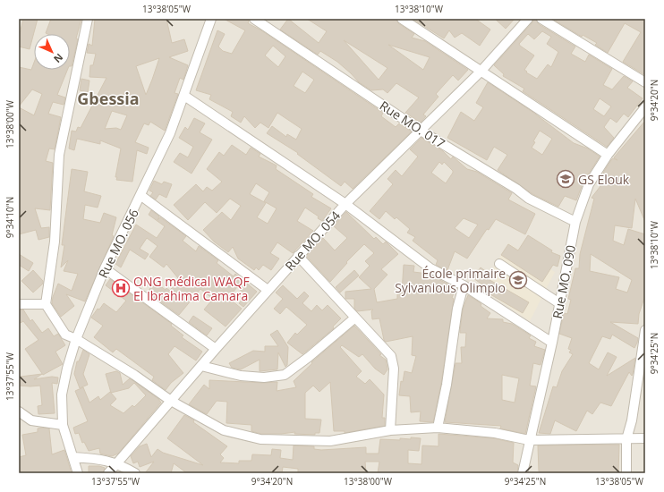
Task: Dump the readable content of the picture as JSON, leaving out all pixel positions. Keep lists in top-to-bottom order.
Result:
{
  "streets": {
    "street": [
      "Rue MO. 017",
      "Rue MO. 054",
      "Rue MO. 056",
      "Rue MO. 090"
    ]
  },
  "crossings": [
    ["Rue MO. 017", "Rue MO. 054"],
    ["Rue MO. 017", "Rue MO. 090"]
  ],
  "districts": ["Gbessia"],
  "places": {
    "school or university": ["GS Elouk", "École primaire Sylvanious Olimpio"],
    "hospital": ["ONG médical WAQF El Ibrahima Camara"]
  },
  "north": "bottom right",
  "coordinates": [
    "13°38'05\"W",
    "13°38'10\"W",
    "9°34'20\"N",
    "13°38'00\"W",
    "9°34'10\"N",
    "9°34'25\"N",
    "13°37'55\"W"
  ]
}
